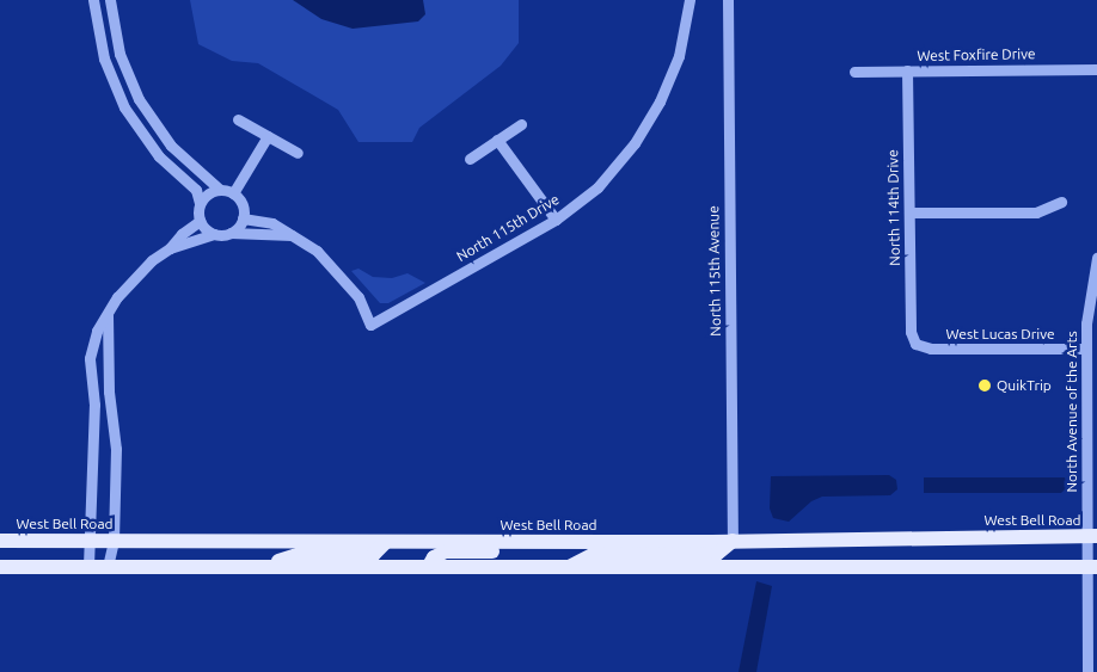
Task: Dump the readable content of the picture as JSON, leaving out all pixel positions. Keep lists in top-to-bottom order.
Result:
{
  "streets": {
    "main road": ["West Bell Road"],
    "street": [
      "West Foxfire Drive",
      "North 114th Drive",
      "North 115th Drive",
      "North 115th Avenue",
      "West Lucas Drive",
      "North Avenue of the Arts"
    ]
  },
  "crossings": [
    ["West Foxfire Drive", "North 114th Drive"],
    ["North 114th Drive", "West Lucas Drive"],
    ["North 115th Avenue", "West Bell Road"],
    ["West Lucas Drive", "North Avenue of the Arts"],
    ["North Avenue of the Arts", "West Bell Road"]
  ],
  "places": ["QuikTrip"]
}
